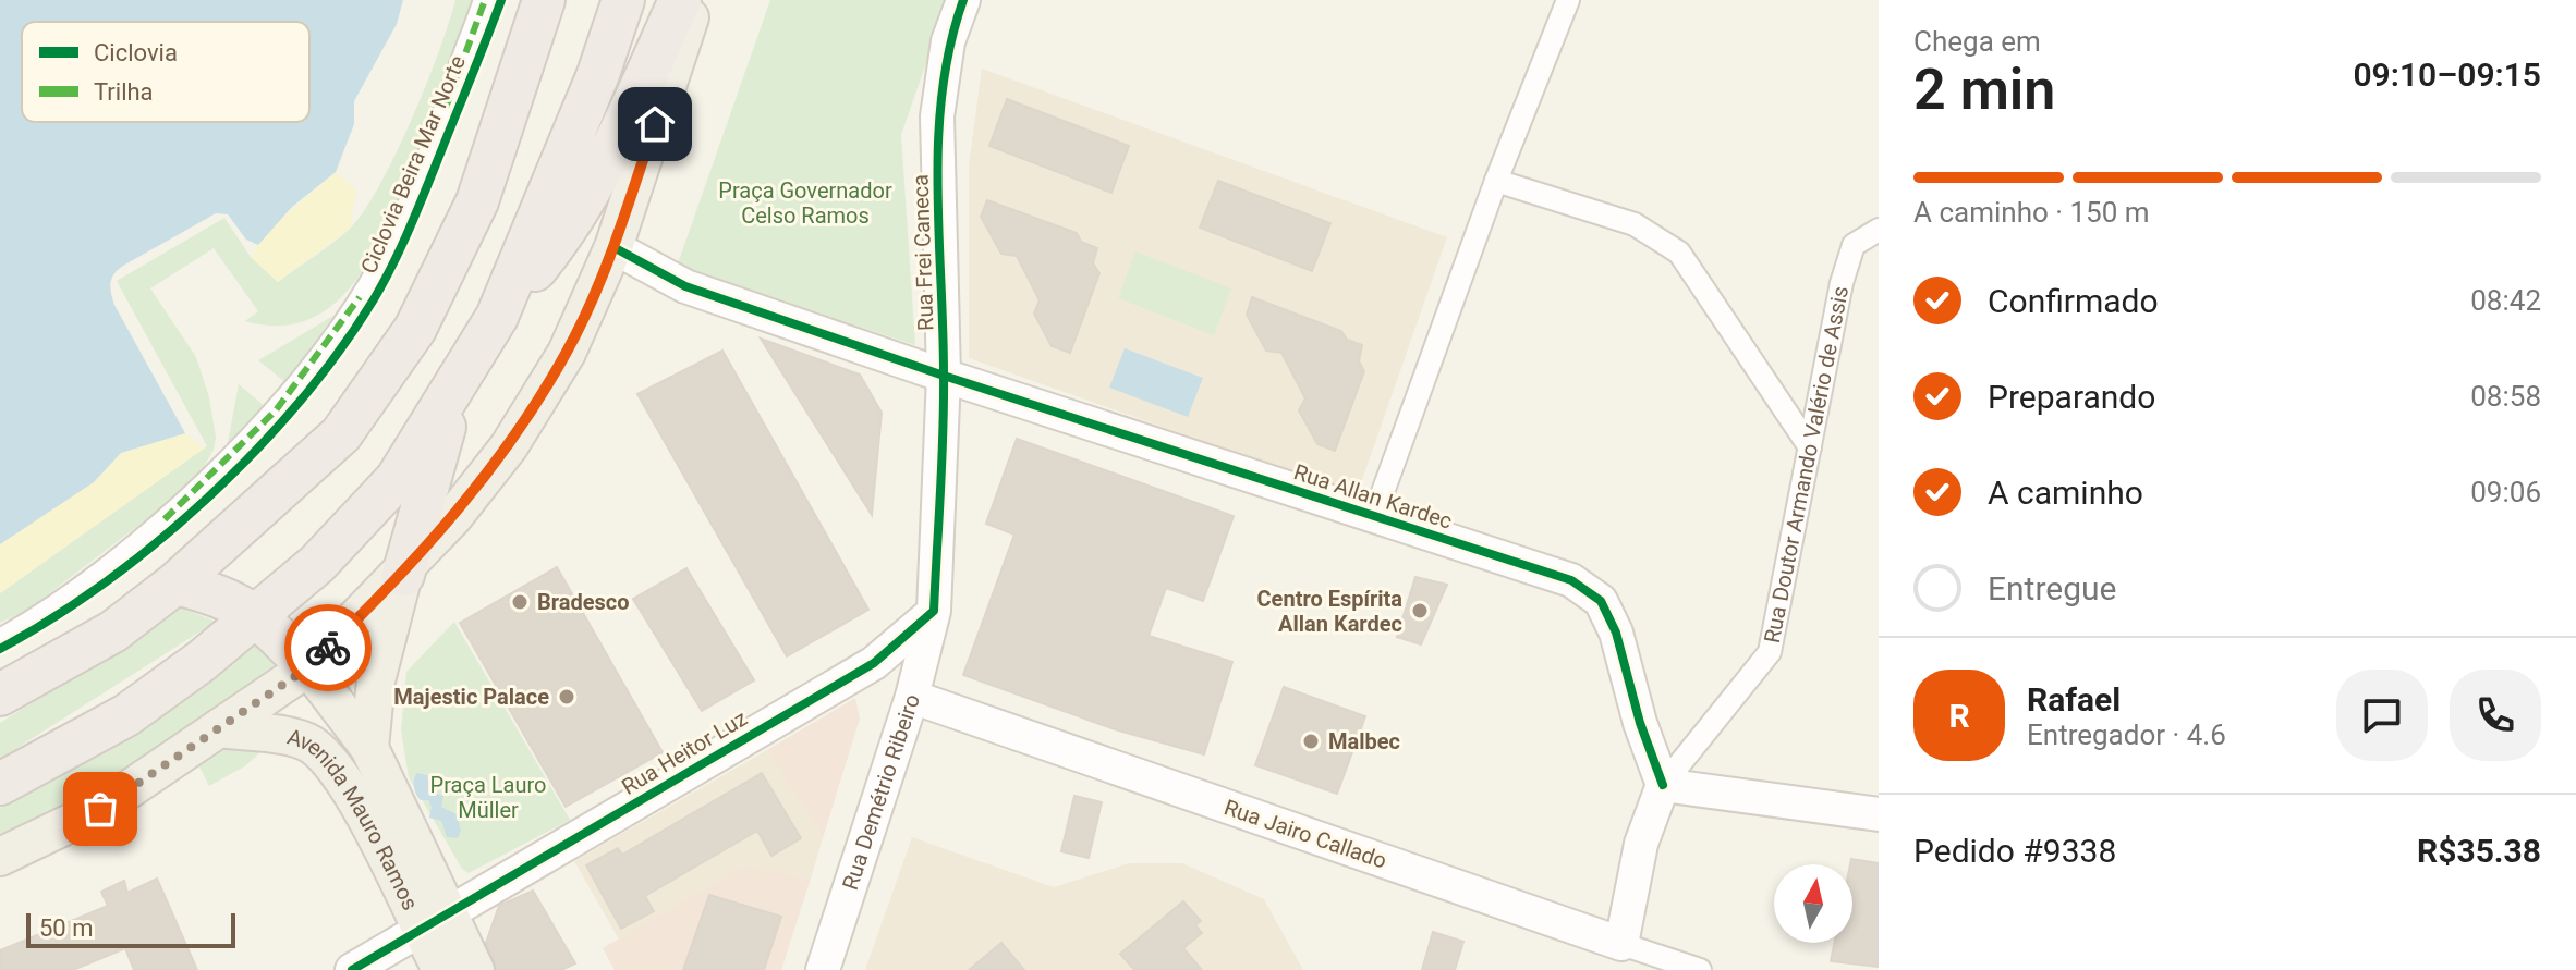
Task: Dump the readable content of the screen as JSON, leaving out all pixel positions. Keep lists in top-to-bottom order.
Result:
{
  "streets": {
    "main road": ["Avenida Mauro Ramos"],
    "street": [
      "Rua Frei Caneca",
      "Rua Doutor Armando Valério de Assis",
      "Rua Allan Kardec",
      "Rua Heitor Luz",
      "Rua Demétrio Ribeiro",
      "Rua Jairo Callado"
    ],
    "cycle path": ["Ciclovia Beira Mar Norte"]
  },
  "crossings": [
    ["Rua Frei Caneca", "Rua Allan Kardec"],
    ["Rua Frei Caneca", "Rua Heitor Luz"],
    ["Rua Frei Caneca", "Rua Demétrio Ribeiro"],
    ["Rua Doutor Armando Valério de Assis", "Rua Allan Kardec"],
    ["Rua Heitor Luz", "Rua Demétrio Ribeiro"],
    ["Rua Heitor Luz", "Avenida Mauro Ramos"],
    ["Rua Demétrio Ribeiro", "Rua Jairo Callado"]
  ],
  "parks": ["Praça Governador Celso Ramos", "Praça Lauro Müller"],
  "places": [
    "Bradesco",
    "Centro Espírita Allan Kardec",
    "Majestic Palace",
    "Malbec"
  ],
  "legend": ["Ciclovia", "Trilha"],
  "scale_bar": "50 m",
  "north": "top",
  "page": {
    "heading": ["2 min", "Chega em", "09:10–09:15"],
    "panel": [
      "Rafael",
      "Entregador · 4.6",
      "Pedido #9338",
      "R$35.38"
    ],
    "bar": "A caminho · 150 m",
    "list": [
      ["Confirmado", "08:42"],
      ["Preparando", "08:58"],
      ["A caminho", "09:06"],
      "Entregue"
    ],
    "round": "R",
    "scale": "50 m"
  }
}
